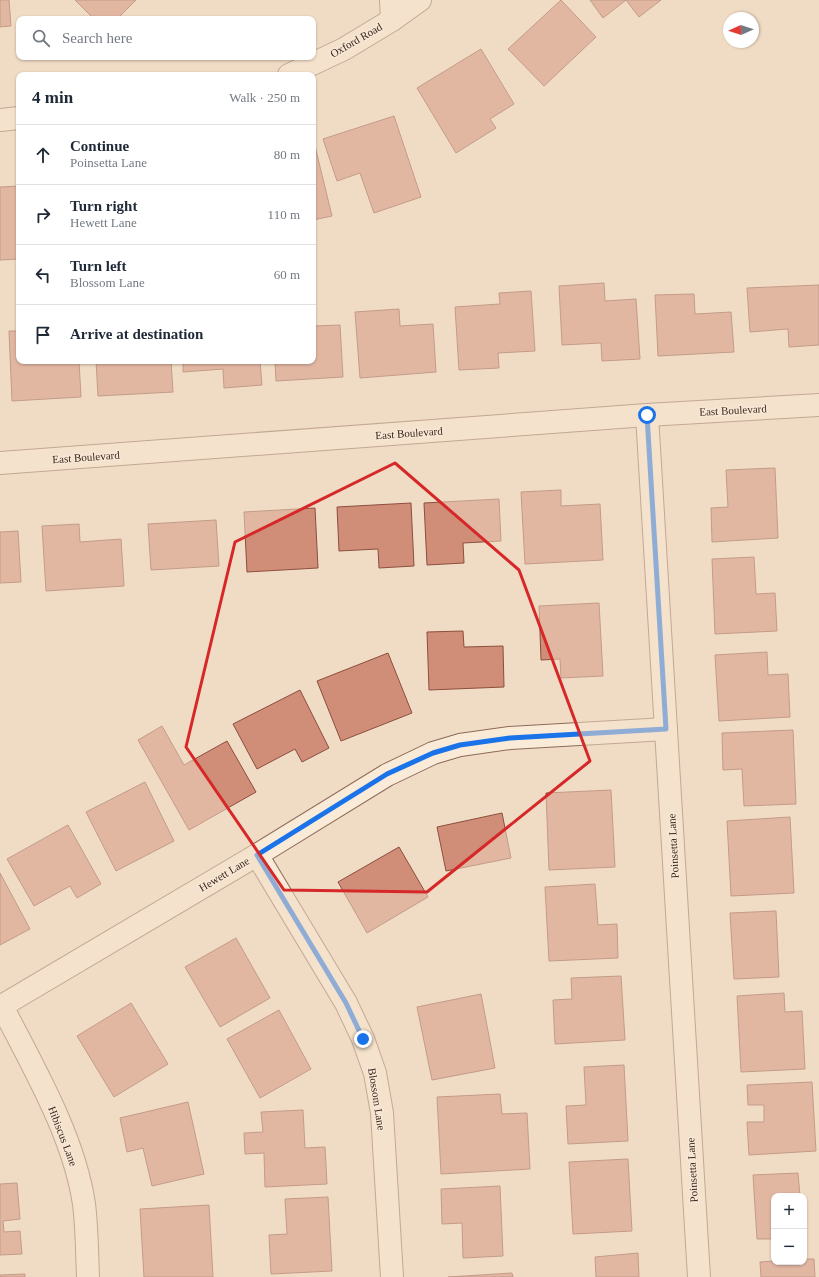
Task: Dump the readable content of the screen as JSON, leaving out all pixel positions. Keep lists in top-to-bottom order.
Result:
{
  "streets": {
    "street": [
      "Oxford Road",
      "East Boulevard",
      "Poinsetta Lane",
      "Hewett Lane",
      "Blossom Lane",
      "Hibiscus Lane"
    ]
  },
  "crossings": [
    ["East Boulevard", "Poinsetta Lane"],
    ["Poinsetta Lane", "Hewett Lane"],
    ["Hewett Lane", "Blossom Lane"],
    ["Hewett Lane", "Hibiscus Lane"]
  ],
  "north": "left",
  "page": {
    "search": "Search here",
    "heading": ["4 min", "Walk · 250 m"],
    "list": [
      ["Continue", "Poinsetta Lane", "80 m"],
      ["Turn right", "Hewett Lane", "110 m"],
      ["Turn left", "Blossom Lane", "60 m"],
      "Arrive at destination"
    ],
    "map_buttons": ["+", "−"]
  }
}
